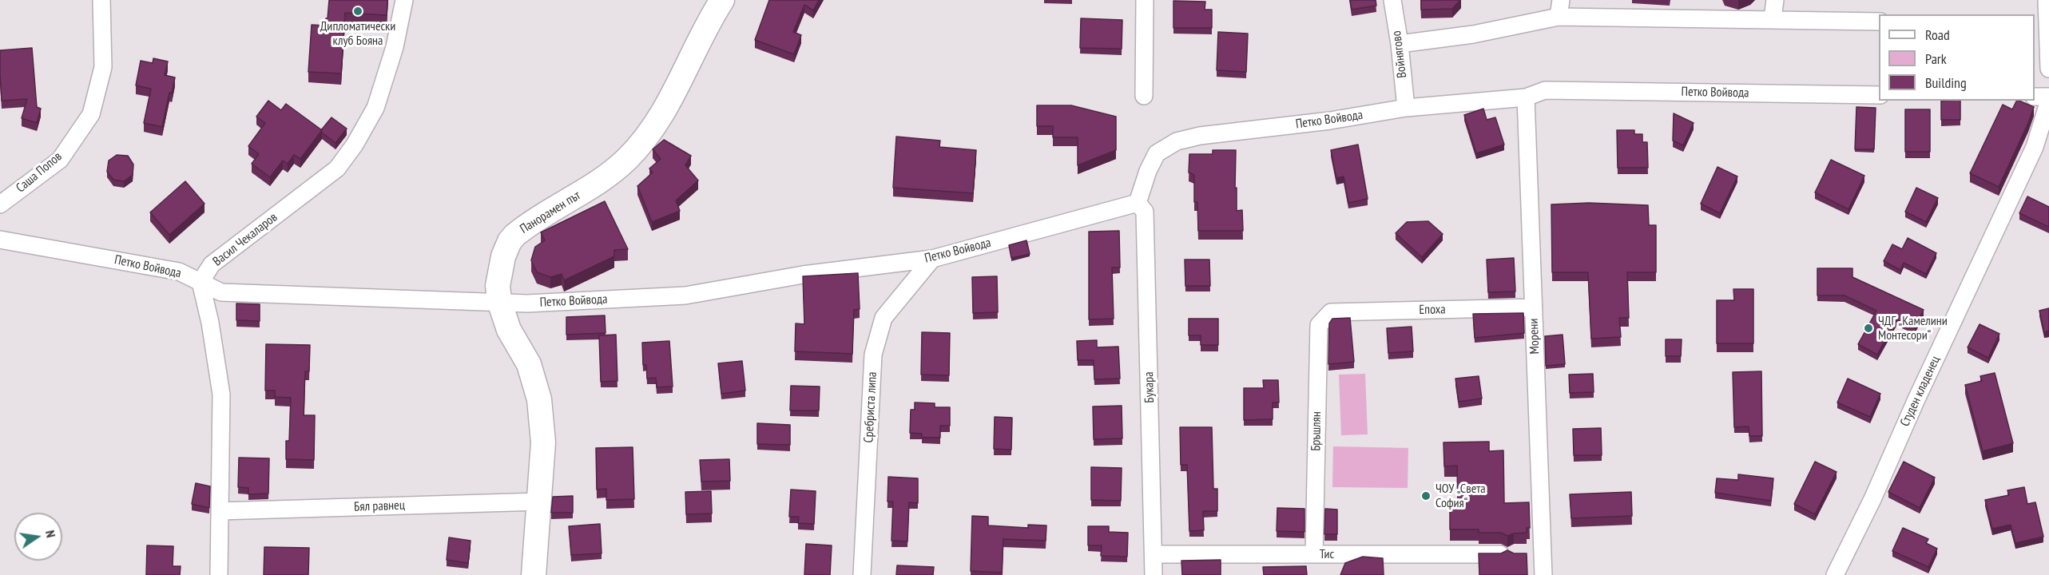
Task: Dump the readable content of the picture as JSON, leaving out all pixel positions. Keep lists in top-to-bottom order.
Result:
{
  "streets": {
    "main road": ["Панорамен път"],
    "street": [
      "Войнягово",
      "Петко Войвода",
      "Саша Попов",
      "Васил Чекаларов",
      "Епоха",
      "Морени",
      "Букара",
      "Студен кладенец",
      "Сребриста липа",
      "Бръшлян",
      "Бял равнец",
      "Тис"
    ]
  },
  "crossings": [
    ["Войнягово", "Петко Войвода"],
    ["Петко Войвода", "Панорамен път"],
    ["Петко Войвода", "Васил Чекаларов"],
    ["Петко Войвода", "Морени"],
    ["Петко Войвода", "Букара"],
    ["Петко Войвода", "Сребриста липа"],
    ["Панорамен път", "Бял равнец"],
    ["Епоха", "Морени"],
    ["Епоха", "Бръшлян"],
    ["Букара", "Тис"],
    ["Бръшлян", "Тис"]
  ],
  "places": ["Дипломатически клуб Бояна", "ЧДГ „Камелини Монтесори“", "ЧОУ „Света София“"],
  "legend": ["Road", "Park", "Building"],
  "north": "right"
}
